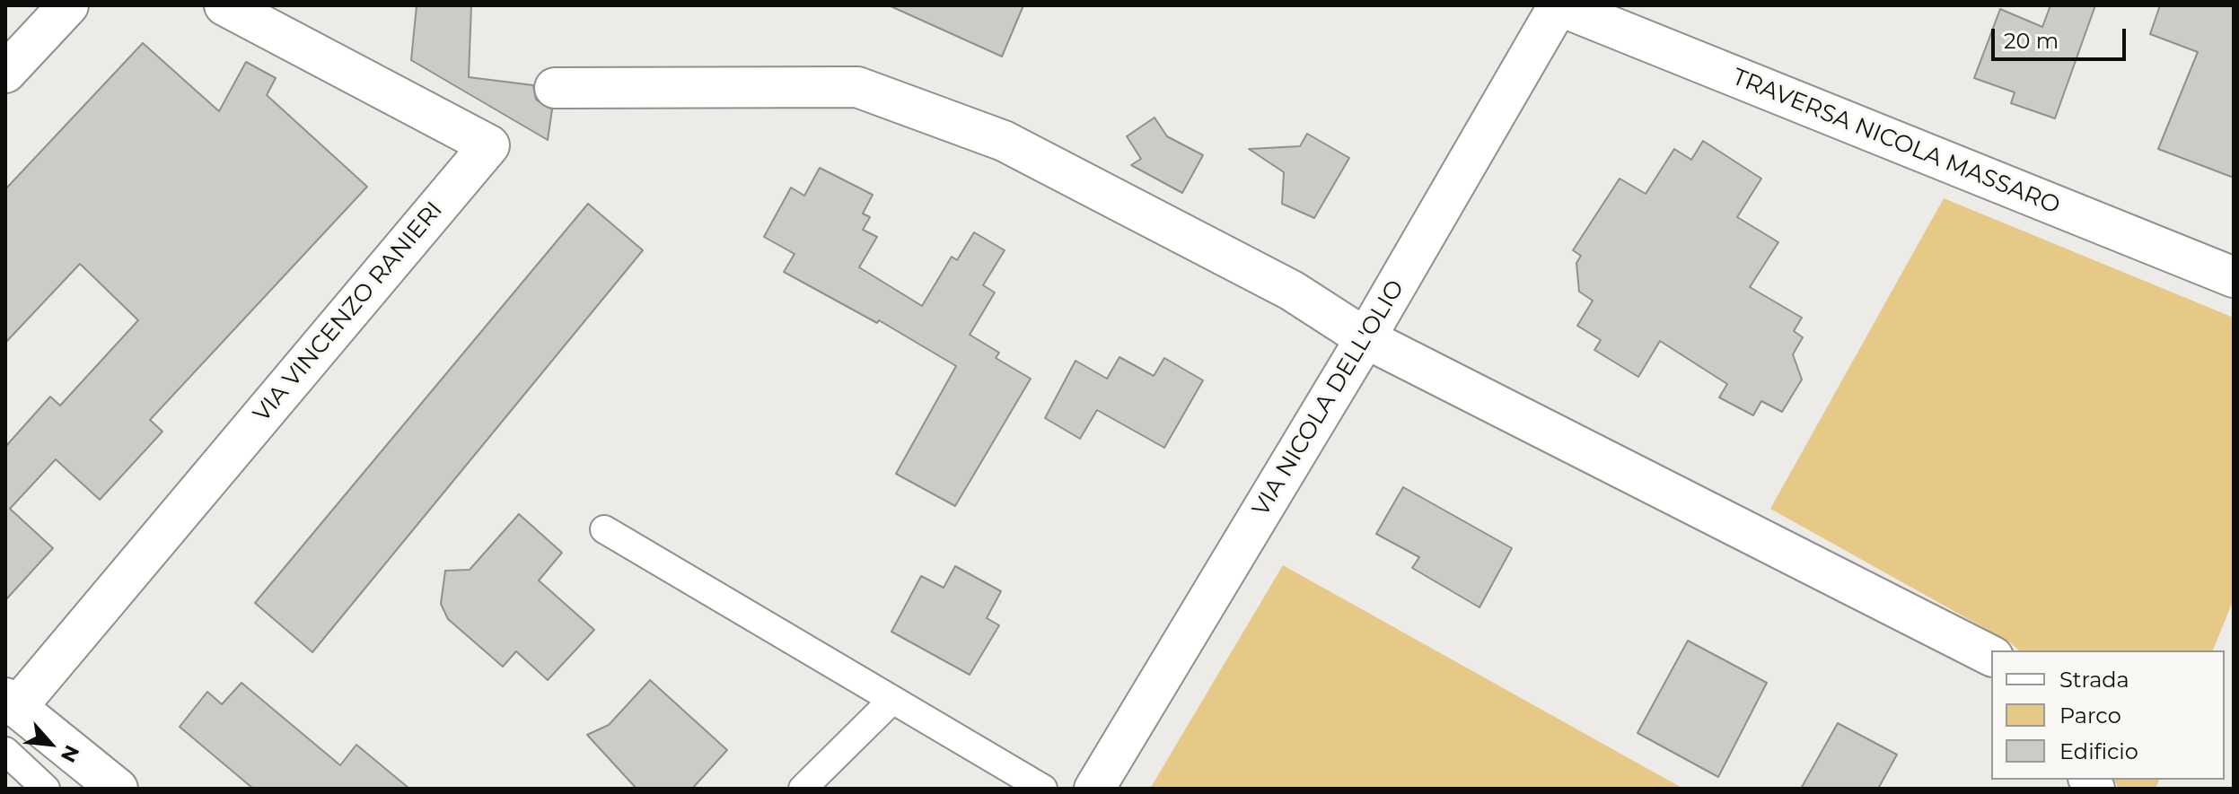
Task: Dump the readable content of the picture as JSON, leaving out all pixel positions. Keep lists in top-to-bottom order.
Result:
{
  "streets": {
    "street": ["TRAVERSA NICOLA MASSARO", "VIA VINCENZO RANIERI", "VIA NICOLA DELL'OLIO"]
  },
  "crossings": [
    ["TRAVERSA NICOLA MASSARO", "VIA NICOLA DELL'OLIO"]
  ],
  "legend": ["Strada", "Parco", "Edificio"],
  "scale_bar": "20 m",
  "north": "bottom right"
}
